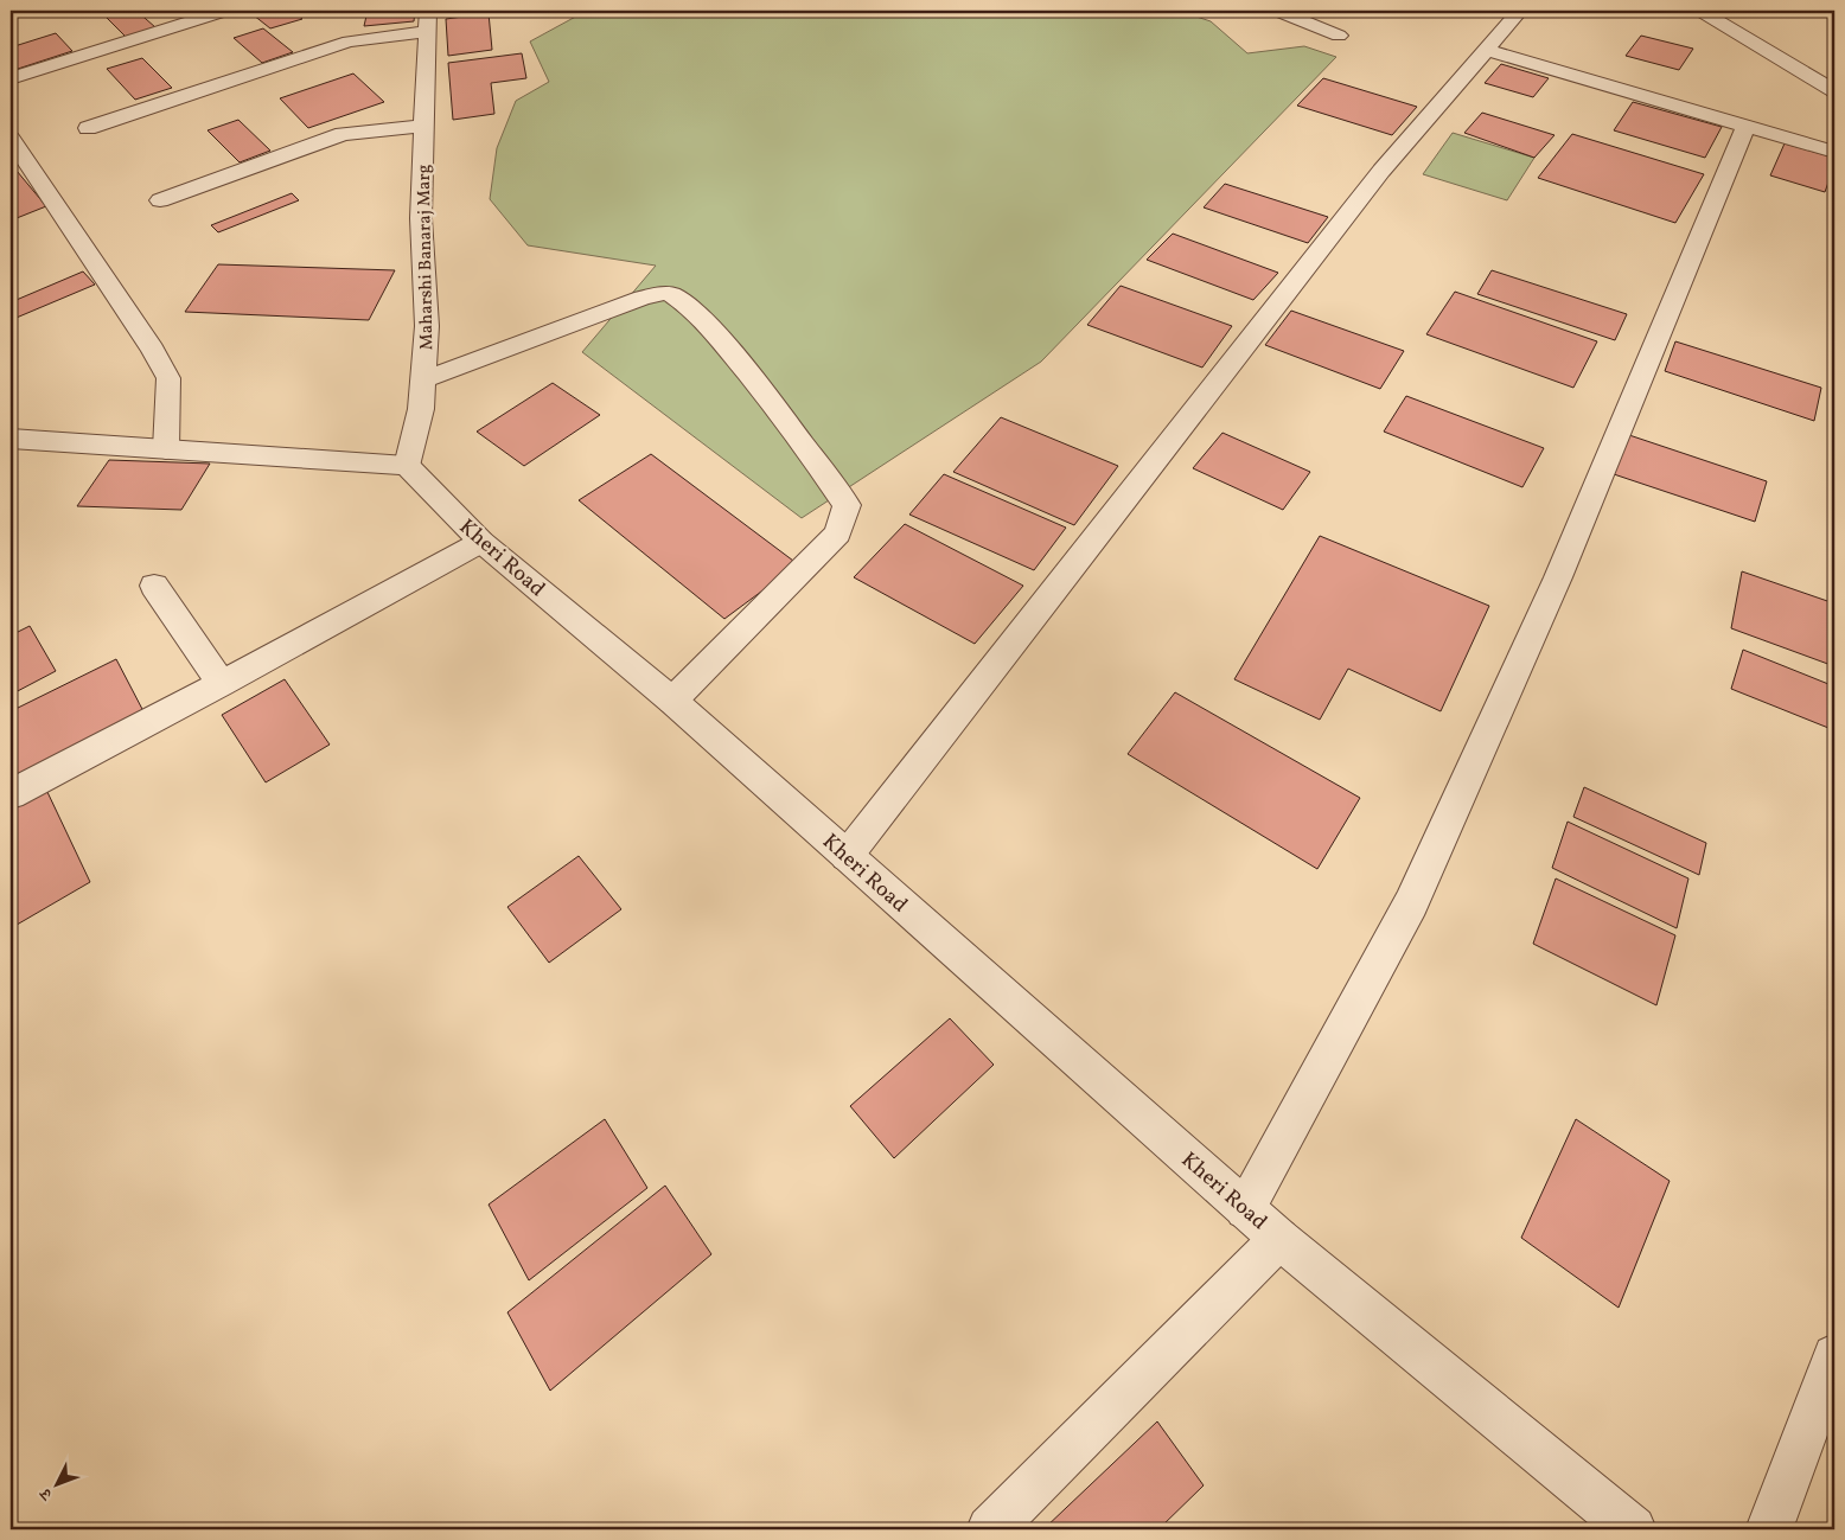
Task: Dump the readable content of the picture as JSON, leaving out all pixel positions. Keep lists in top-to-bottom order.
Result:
{
  "streets": {
    "street": ["Maharshi Banaraj Marg", "Kheri Road"]
  },
  "crossings": [
    ["Maharshi Banaraj Marg", "Kheri Road"]
  ],
  "north": "bottom left"
}
